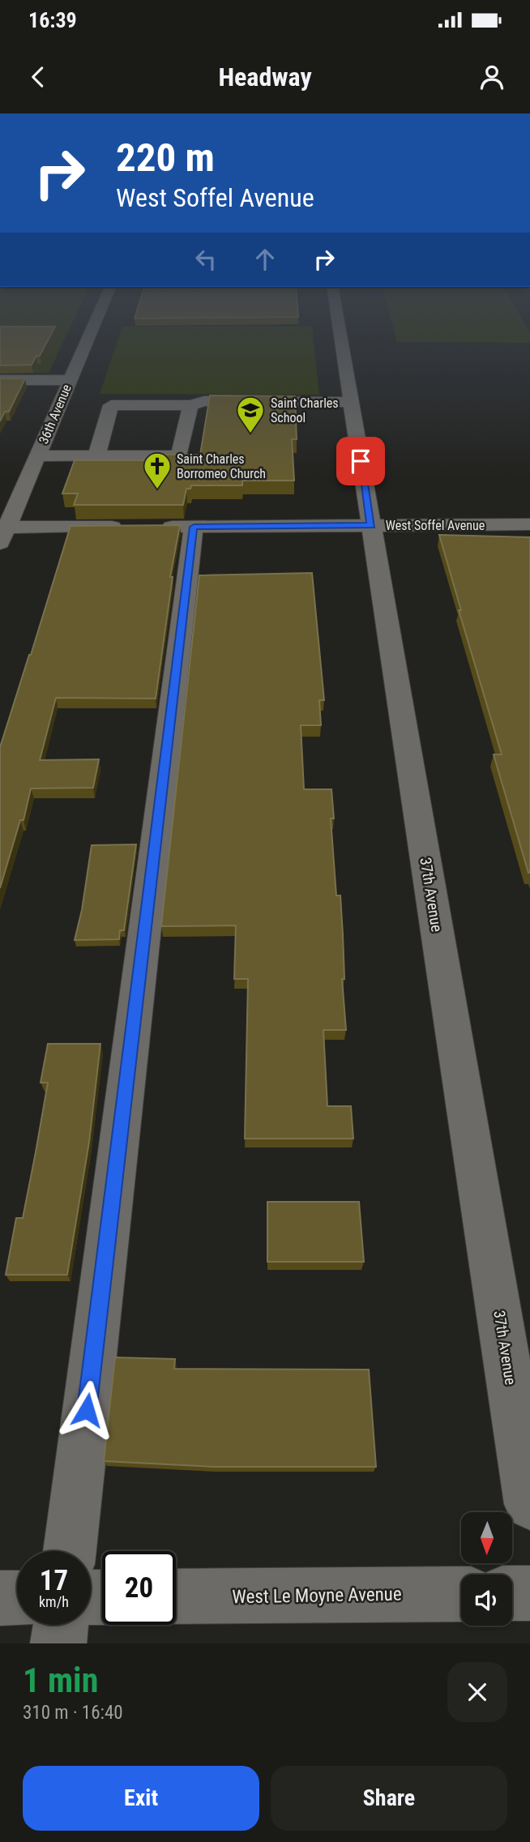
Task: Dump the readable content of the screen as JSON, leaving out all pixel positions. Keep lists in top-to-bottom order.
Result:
{
  "streets": {
    "street": [
      "36th Avenue",
      "West Soffel Avenue",
      "37th Avenue",
      "West Le Moyne Avenue"
    ]
  },
  "crossings": [
    ["West Soffel Avenue", "37th Avenue"]
  ],
  "places": {
    "school or university": ["Saint Charles School"],
    "church": ["Saint Charles Borromeo Church"]
  },
  "north": "bottom",
  "page": {
    "status": "16:39",
    "header": "Headway",
    "turn": ["220 m", "West Soffel Avenue"],
    "speed": "17 km/h",
    "limit": "20",
    "heading": ["1 min", "310 m · 16:40"],
    "buttons": ["Exit", "Share"]
  }
}
